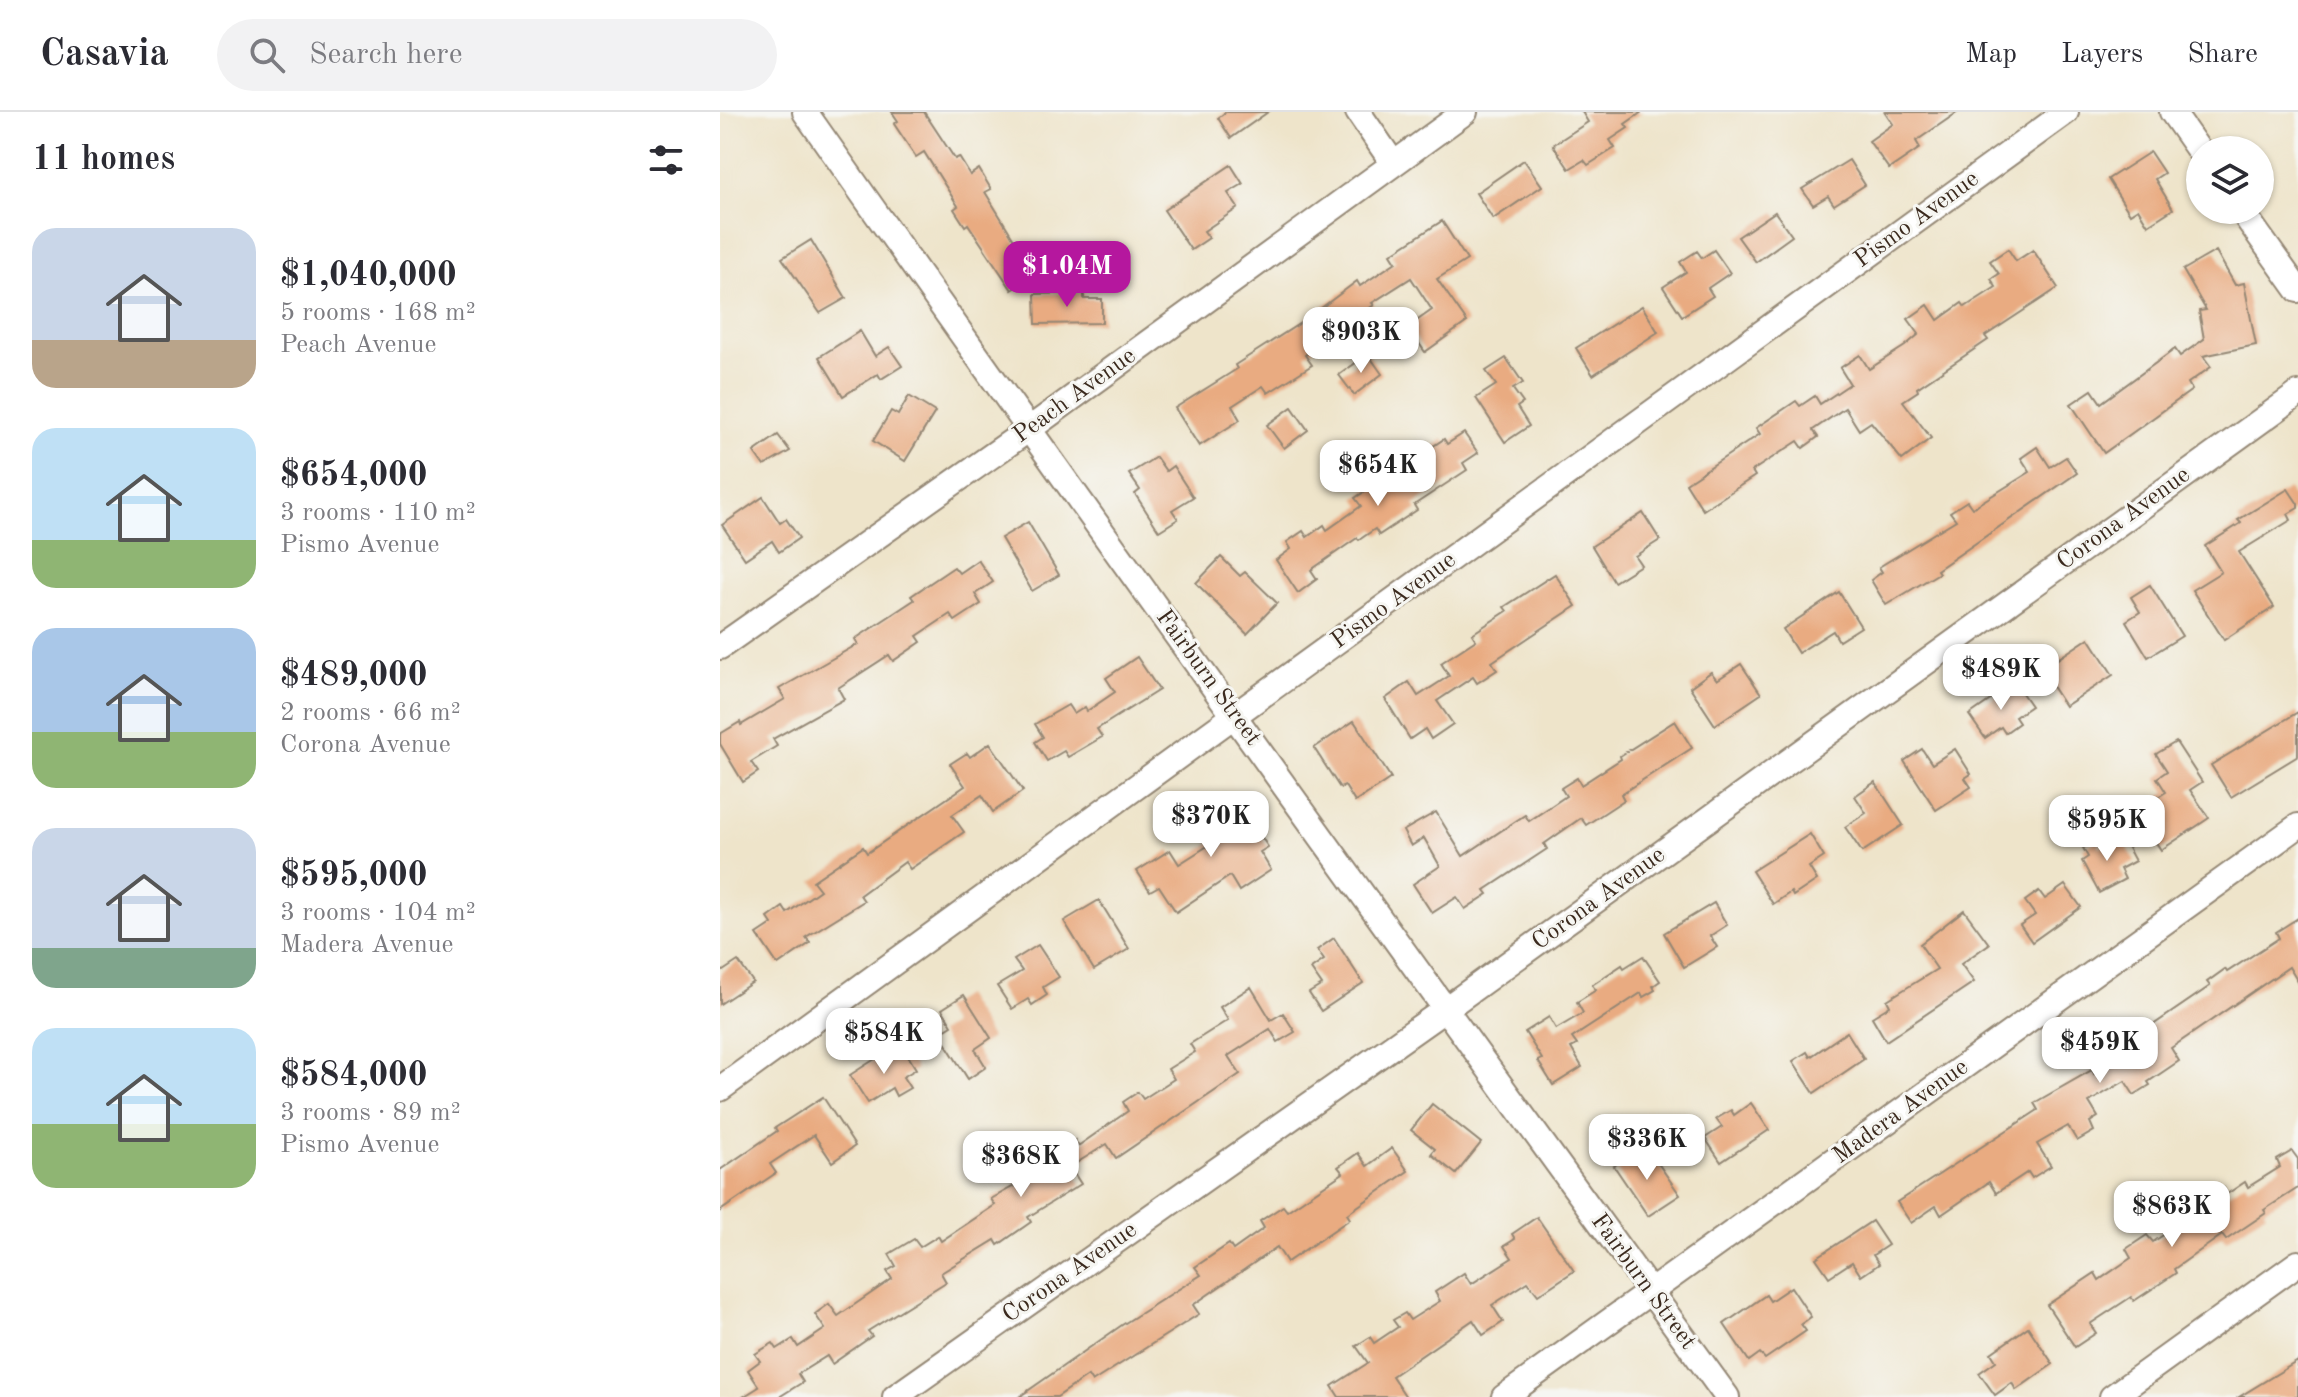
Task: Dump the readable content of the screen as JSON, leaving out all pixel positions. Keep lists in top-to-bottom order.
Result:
{
  "streets": {
    "street": [
      "Pismo Avenue",
      "Peach Avenue",
      "Corona Avenue",
      "Fairburn Street",
      "Madera Avenue"
    ]
  },
  "crossings": [
    ["Pismo Avenue", "Fairburn Street"],
    ["Peach Avenue", "Fairburn Street"],
    ["Corona Avenue", "Fairburn Street"],
    ["Fairburn Street", "Madera Avenue"]
  ],
  "page": {
    "header": "Casavia",
    "search": "Search here",
    "nav": ["Map", "Layers", "Share"],
    "heading": "11 homes",
    "list": [
      {
        "name": "$1,040,000",
        "note": "5 rooms · 168 m² · Peach Avenue"
      },
      {
        "name": "$654,000",
        "note": "3 rooms · 110 m² · Pismo Avenue"
      },
      {
        "name": "$489,000",
        "note": "2 rooms · 66 m² · Corona Avenue"
      },
      {
        "name": "$595,000",
        "note": "3 rooms · 104 m² · Madera Avenue"
      },
      {
        "name": "$584,000",
        "note": "3 rooms · 89 m² · Pismo Avenue"
      }
    ],
    "price": [
      "$1.04M",
      "$903K",
      "$654K",
      "$489K",
      "$370K",
      "$595K",
      "$584K",
      "$459K",
      "$336K",
      "$368K",
      "$863K"
    ]
  }
}
